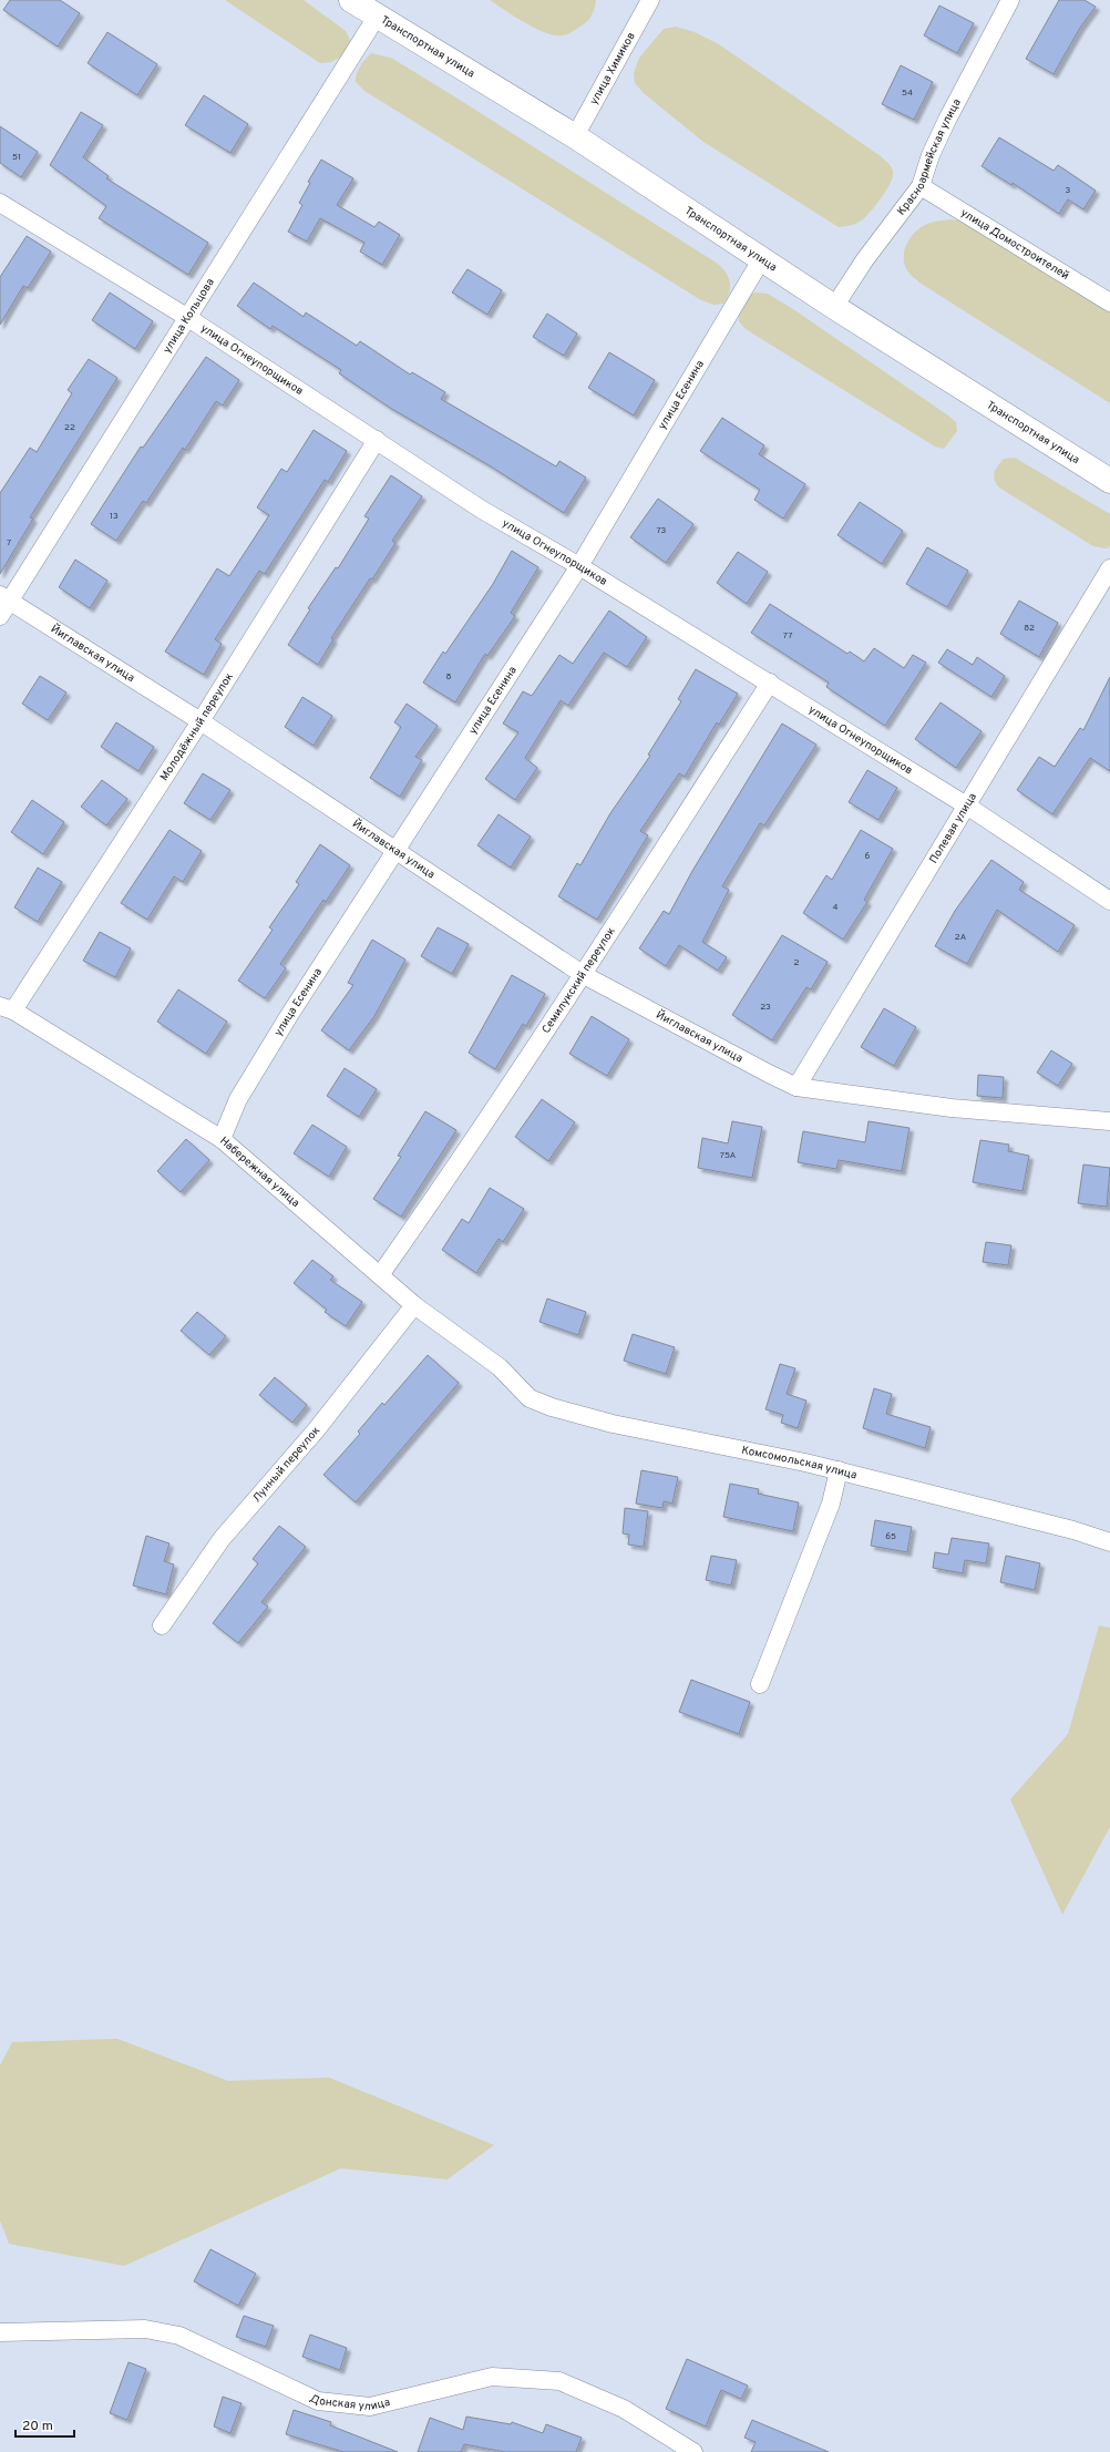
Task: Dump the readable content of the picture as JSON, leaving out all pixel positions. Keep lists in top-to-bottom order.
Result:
{
  "streets": {
    "main road": ["Транспортная улица"],
    "street": [
      "улица Химиков",
      "Красноармейская улица",
      "улица Домостроителей",
      "улица Кольцова",
      "улица Огнеупорщиков",
      "улица Есенина",
      "Йиглавская улица",
      "Молодёжный переулок",
      "Полевая улица",
      "Семилукский переулок",
      "Набережная улица",
      "Комсомольская улица",
      "Лунный переулок",
      "Донская улица"
    ]
  },
  "crossings": [
    ["Транспортная улица", "улица Химиков"],
    ["Транспортная улица", "Красноармейская улица"],
    ["Транспортная улица", "улица Кольцова"],
    ["Транспортная улица", "улица Есенина"],
    ["Красноармейская улица", "улица Домостроителей"],
    ["улица Кольцова", "улица Огнеупорщиков"],
    ["улица Кольцова", "Йиглавская улица"],
    ["улица Огнеупорщиков", "улица Есенина"],
    ["улица Огнеупорщиков", "Молодёжный переулок"],
    ["улица Огнеупорщиков", "Полевая улица"],
    ["улица Огнеупорщиков", "Семилукский переулок"],
    ["улица Есенина", "Йиглавская улица"],
    ["улица Есенина", "Набережная улица"],
    ["Йиглавская улица", "Молодёжный переулок"],
    ["Йиглавская улица", "Полевая улица"],
    ["Йиглавская улица", "Семилукский переулок"],
    ["Молодёжный переулок", "Набережная улица"],
    ["Семилукский переулок", "Набережная улица"],
    ["Набережная улица", "Комсомольская улица"],
    ["Набережная улица", "Лунный переулок"]
  ],
  "house_numbers": [
    "54",
    "51",
    "3",
    "22",
    "13",
    "73",
    "7",
    "82",
    "77",
    "8",
    "6",
    "4",
    "2А",
    "2",
    "23",
    "75А",
    "65"
  ],
  "scale_bar": "20 m"
}
